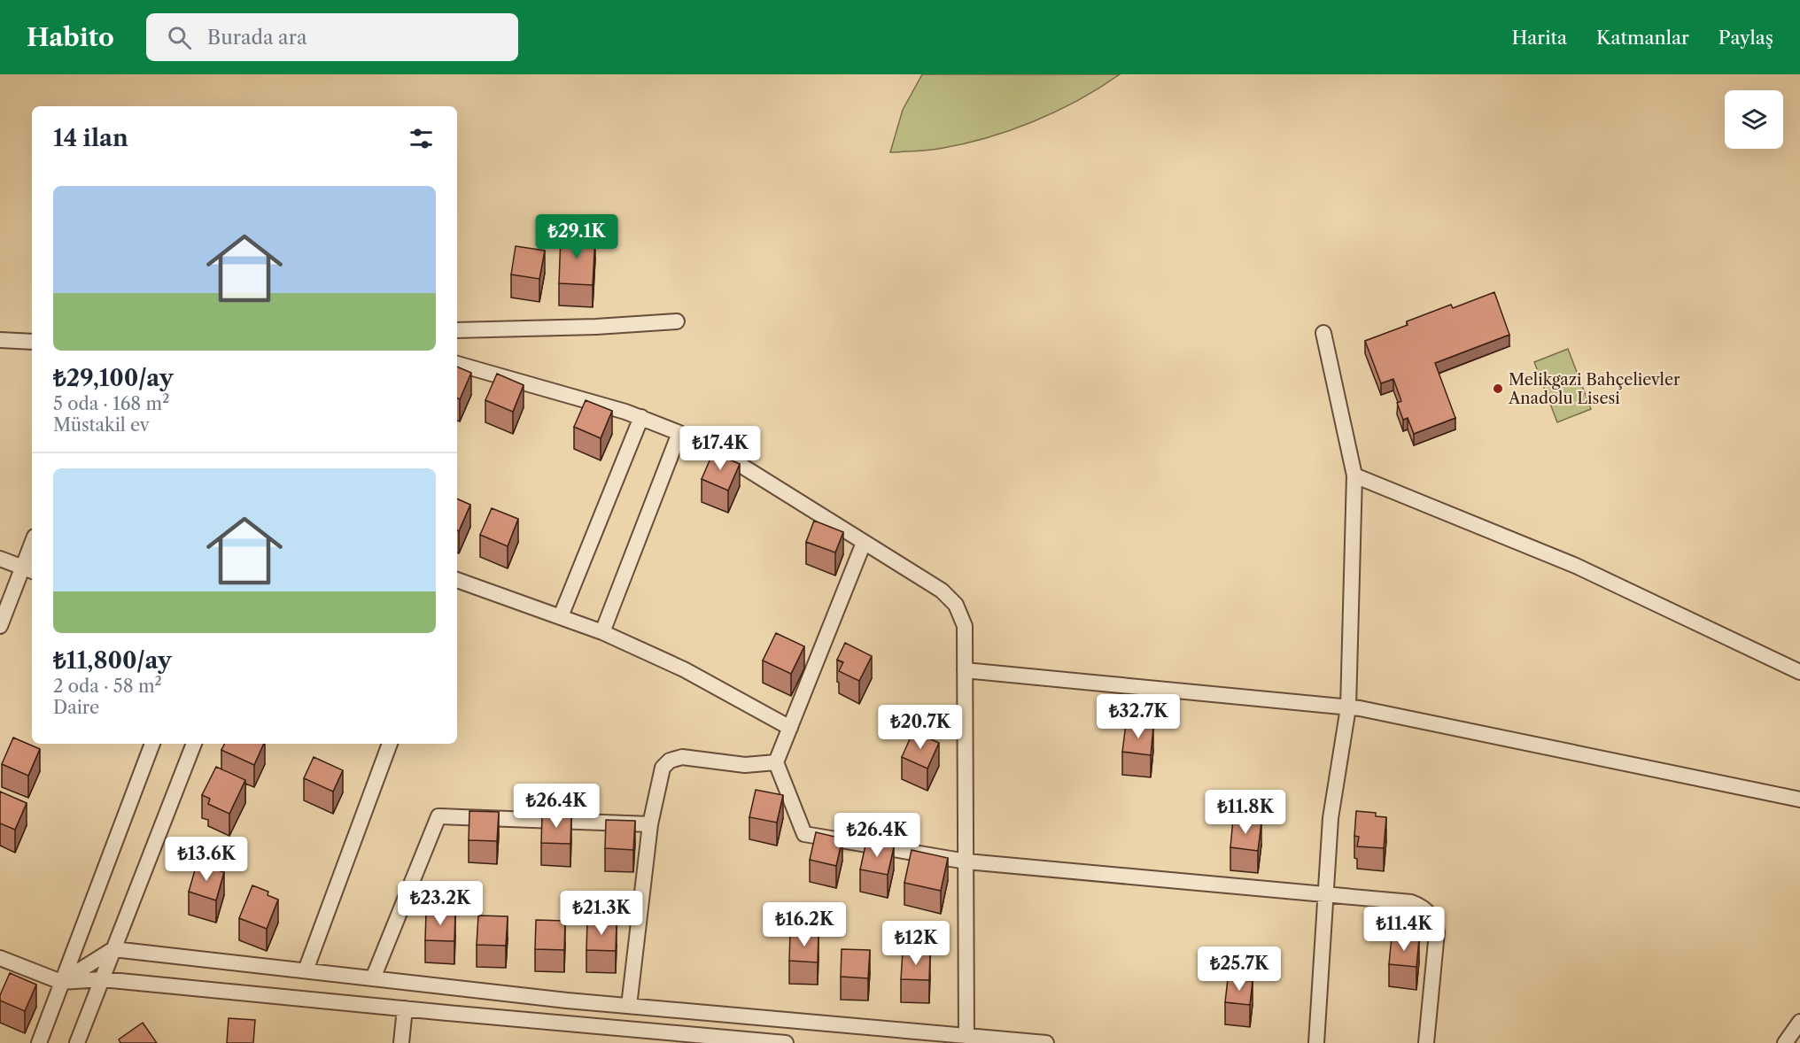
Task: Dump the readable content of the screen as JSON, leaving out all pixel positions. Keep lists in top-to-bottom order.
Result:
{
  "places": ["Melikgazi Bahçelievler Anadolu Lisesi"],
  "page": {
    "header": "Habito",
    "search": "Burada ara",
    "nav": ["Harita", "Katmanlar", "Paylaş"],
    "heading": "14 ilan",
    "list": [
      {
        "name": "₺29,100/ay",
        "note": "5 oda · 168 m² · Müstakil ev"
      },
      {
        "name": "₺11,800/ay",
        "note": "2 oda · 58 m² · Daire"
      }
    ],
    "price": [
      "₺29.1K",
      "₺17.4K",
      "₺32.7K",
      "₺20.7K",
      "₺26.4K",
      "₺11.8K",
      "₺26.4K",
      "₺13.6K",
      "₺23.2K",
      "₺21.3K",
      "₺16.2K",
      "₺11.4K",
      "₺12K",
      "₺25.7K"
    ]
  }
}
